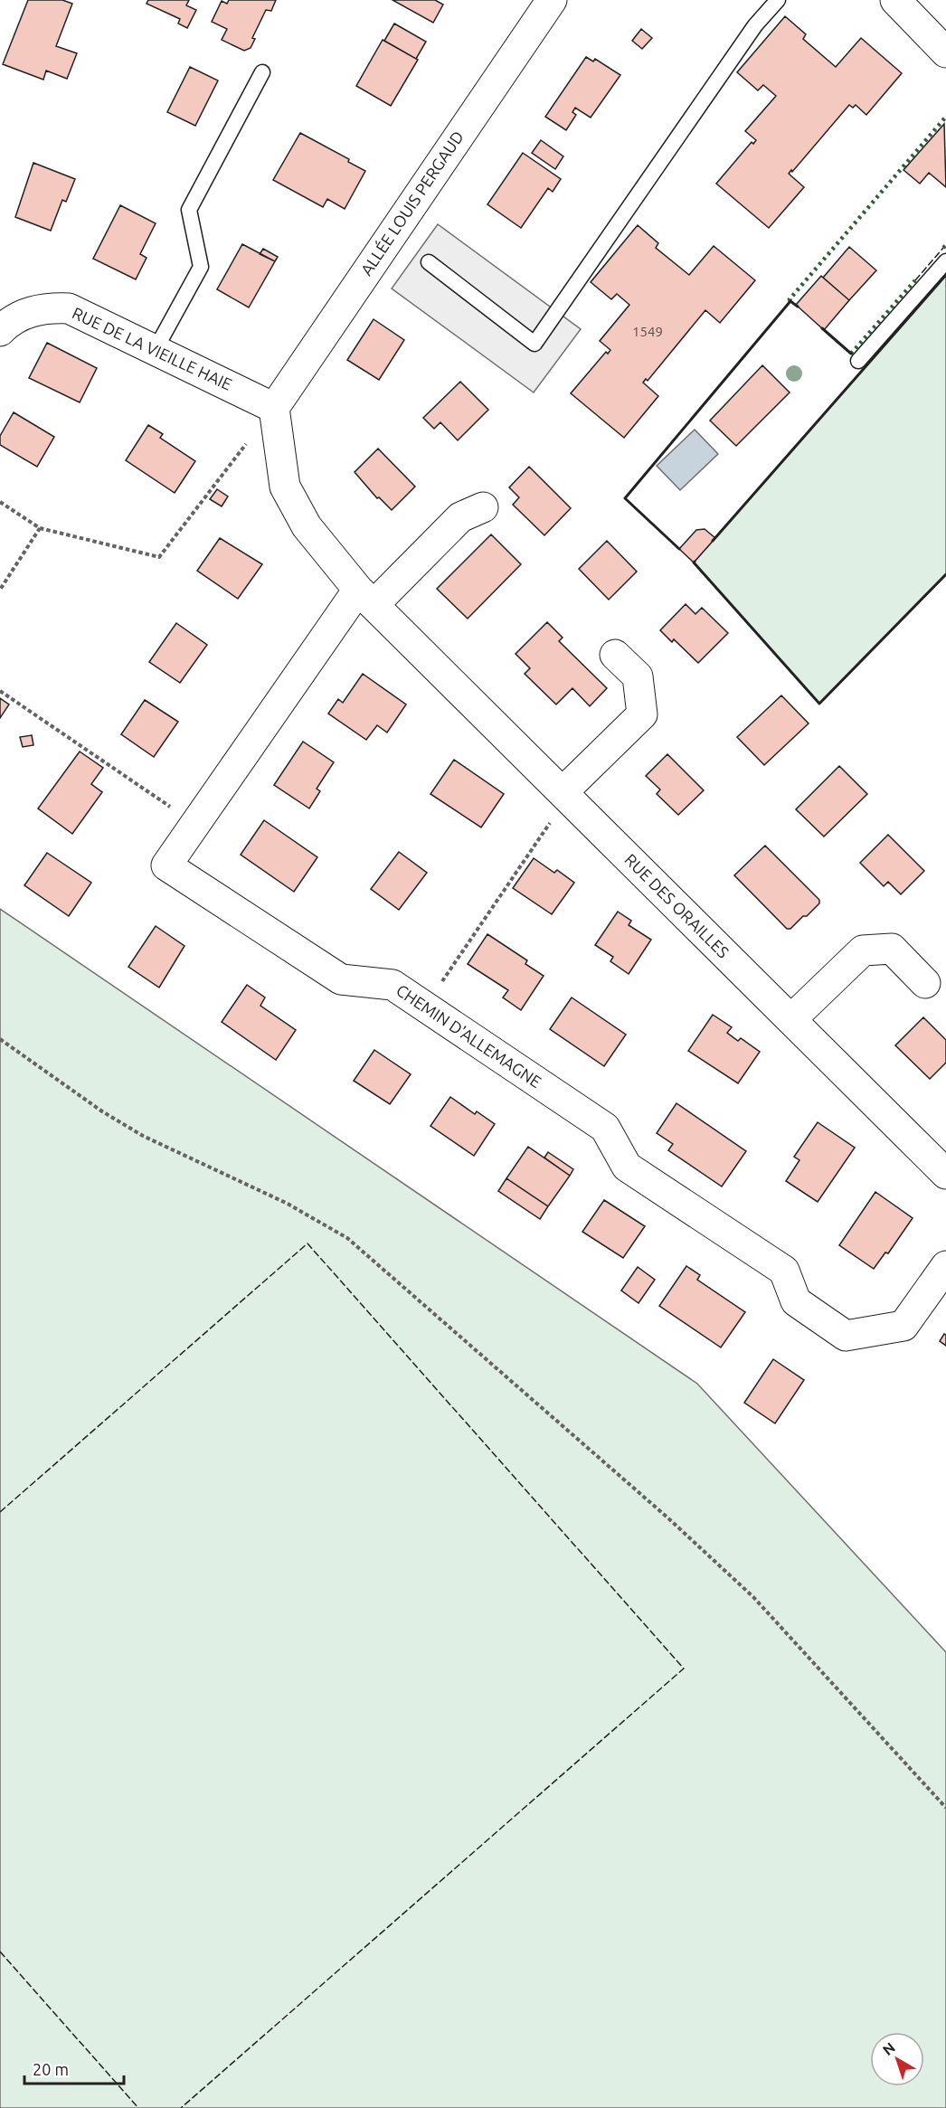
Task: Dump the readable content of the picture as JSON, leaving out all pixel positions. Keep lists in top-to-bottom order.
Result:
{
  "streets": {
    "street": [
      "ALLÉE LOUIS PERGAUD",
      "RUE DE LA VIEILLE HAIE",
      "RUE DES ORAILLES",
      "CHEMIN D'ALLEMAGNE"
    ]
  },
  "crossings": [
    ["ALLÉE LOUIS PERGAUD", "RUE DE LA VIEILLE HAIE"],
    ["ALLÉE LOUIS PERGAUD", "RUE DES ORAILLES"],
    ["RUE DE LA VIEILLE HAIE", "RUE DES ORAILLES"],
    ["RUE DES ORAILLES", "CHEMIN D'ALLEMAGNE"]
  ],
  "house_numbers": ["1549"],
  "scale_bar": "20 m",
  "north": "top left"
}
